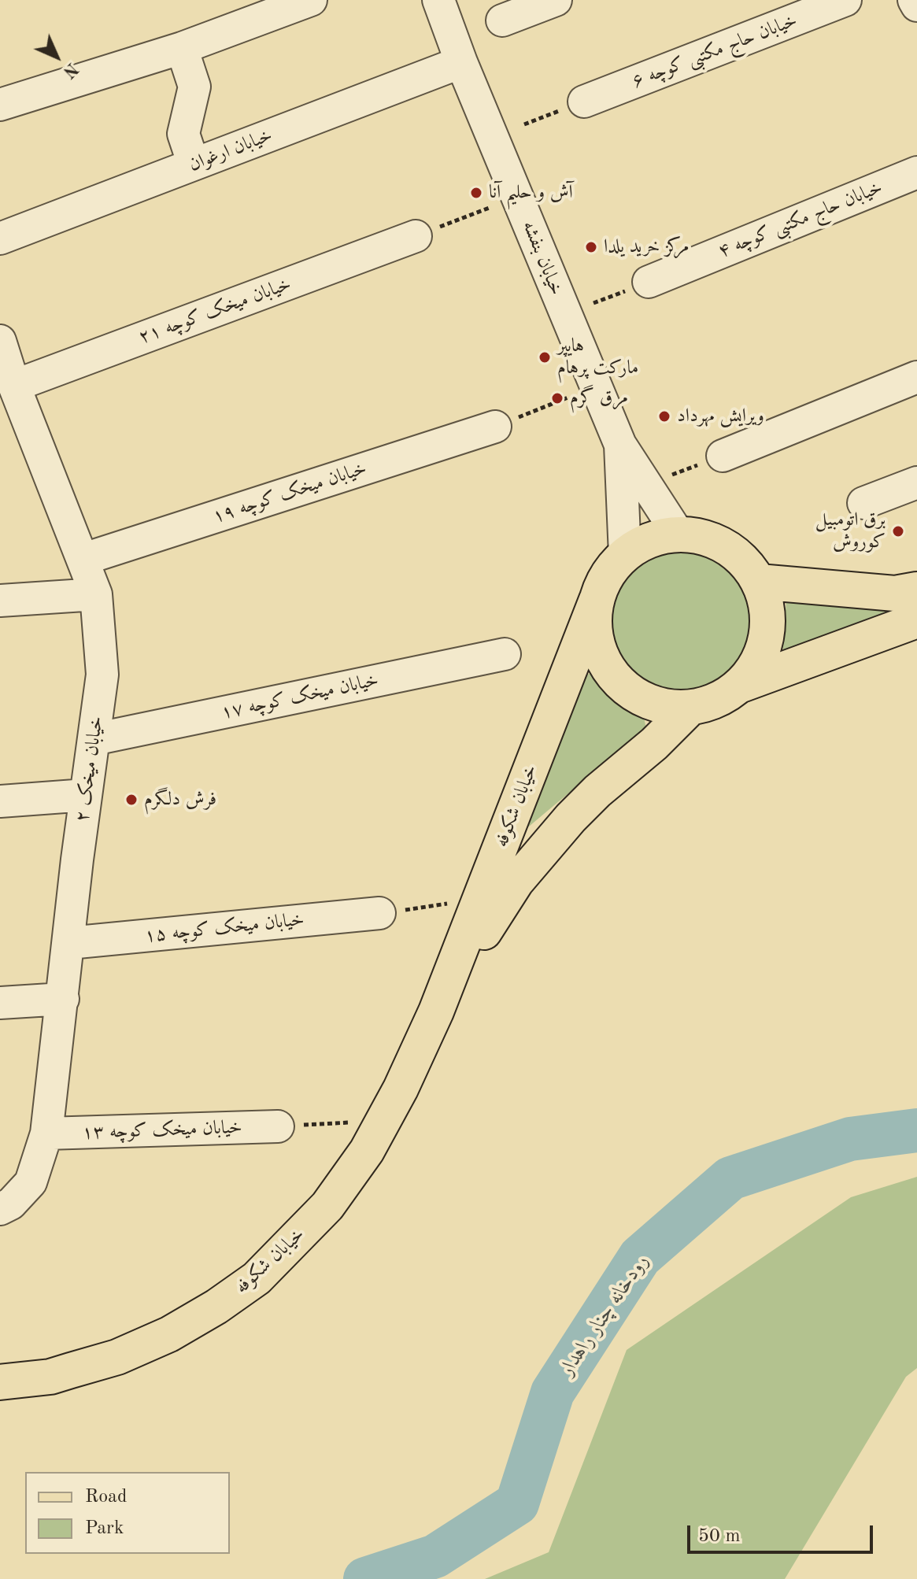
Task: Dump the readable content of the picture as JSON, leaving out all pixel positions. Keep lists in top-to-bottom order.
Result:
{
  "streets": {
    "main road": ["خیابان شکوفه"],
    "street": [
      "خیابان حاج مکتبی کوچه ۶",
      "خیابان ارغوان",
      "خیابان حاج مکتبی کوچه ۴",
      "خیابان بنفشه",
      "خیابان میخک کوچه ۲۱",
      "خیابان میخک کوچه ۱۹",
      "خیابان میخک کوچه ۱۷",
      "خیابان میخک ۲",
      "خیابان میخک کوچه ۱۵",
      "خیابان میخک کوچه ۱۳"
    ]
  },
  "crossings": [
    ["خیابان ارغوان", "خیابان بنفشه"],
    ["خیابان میخک کوچه ۲۱", "خیابان میخک ۲"],
    ["خیابان میخک کوچه ۱۹", "خیابان میخک ۲"],
    ["خیابان میخک کوچه ۱۷", "خیابان میخک ۲"],
    ["خیابان میخک ۲", "خیابان میخک کوچه ۱۵"],
    ["خیابان میخک ۲", "خیابان میخک کوچه ۱۳"]
  ],
  "water": ["رودخانه چنار راهدار"],
  "places": [
    "آش و حلیم آنا",
    "مرکز خرید یلدا",
    "هایپر مارکت پرهام",
    "مرق گرم",
    "ویرایش مهرداد",
    "برق اتومبیل کوروش",
    "فرش دلگرم"
  ],
  "legend": ["Road", "Park"],
  "scale_bar": "50 m",
  "north": "bottom right"
}
